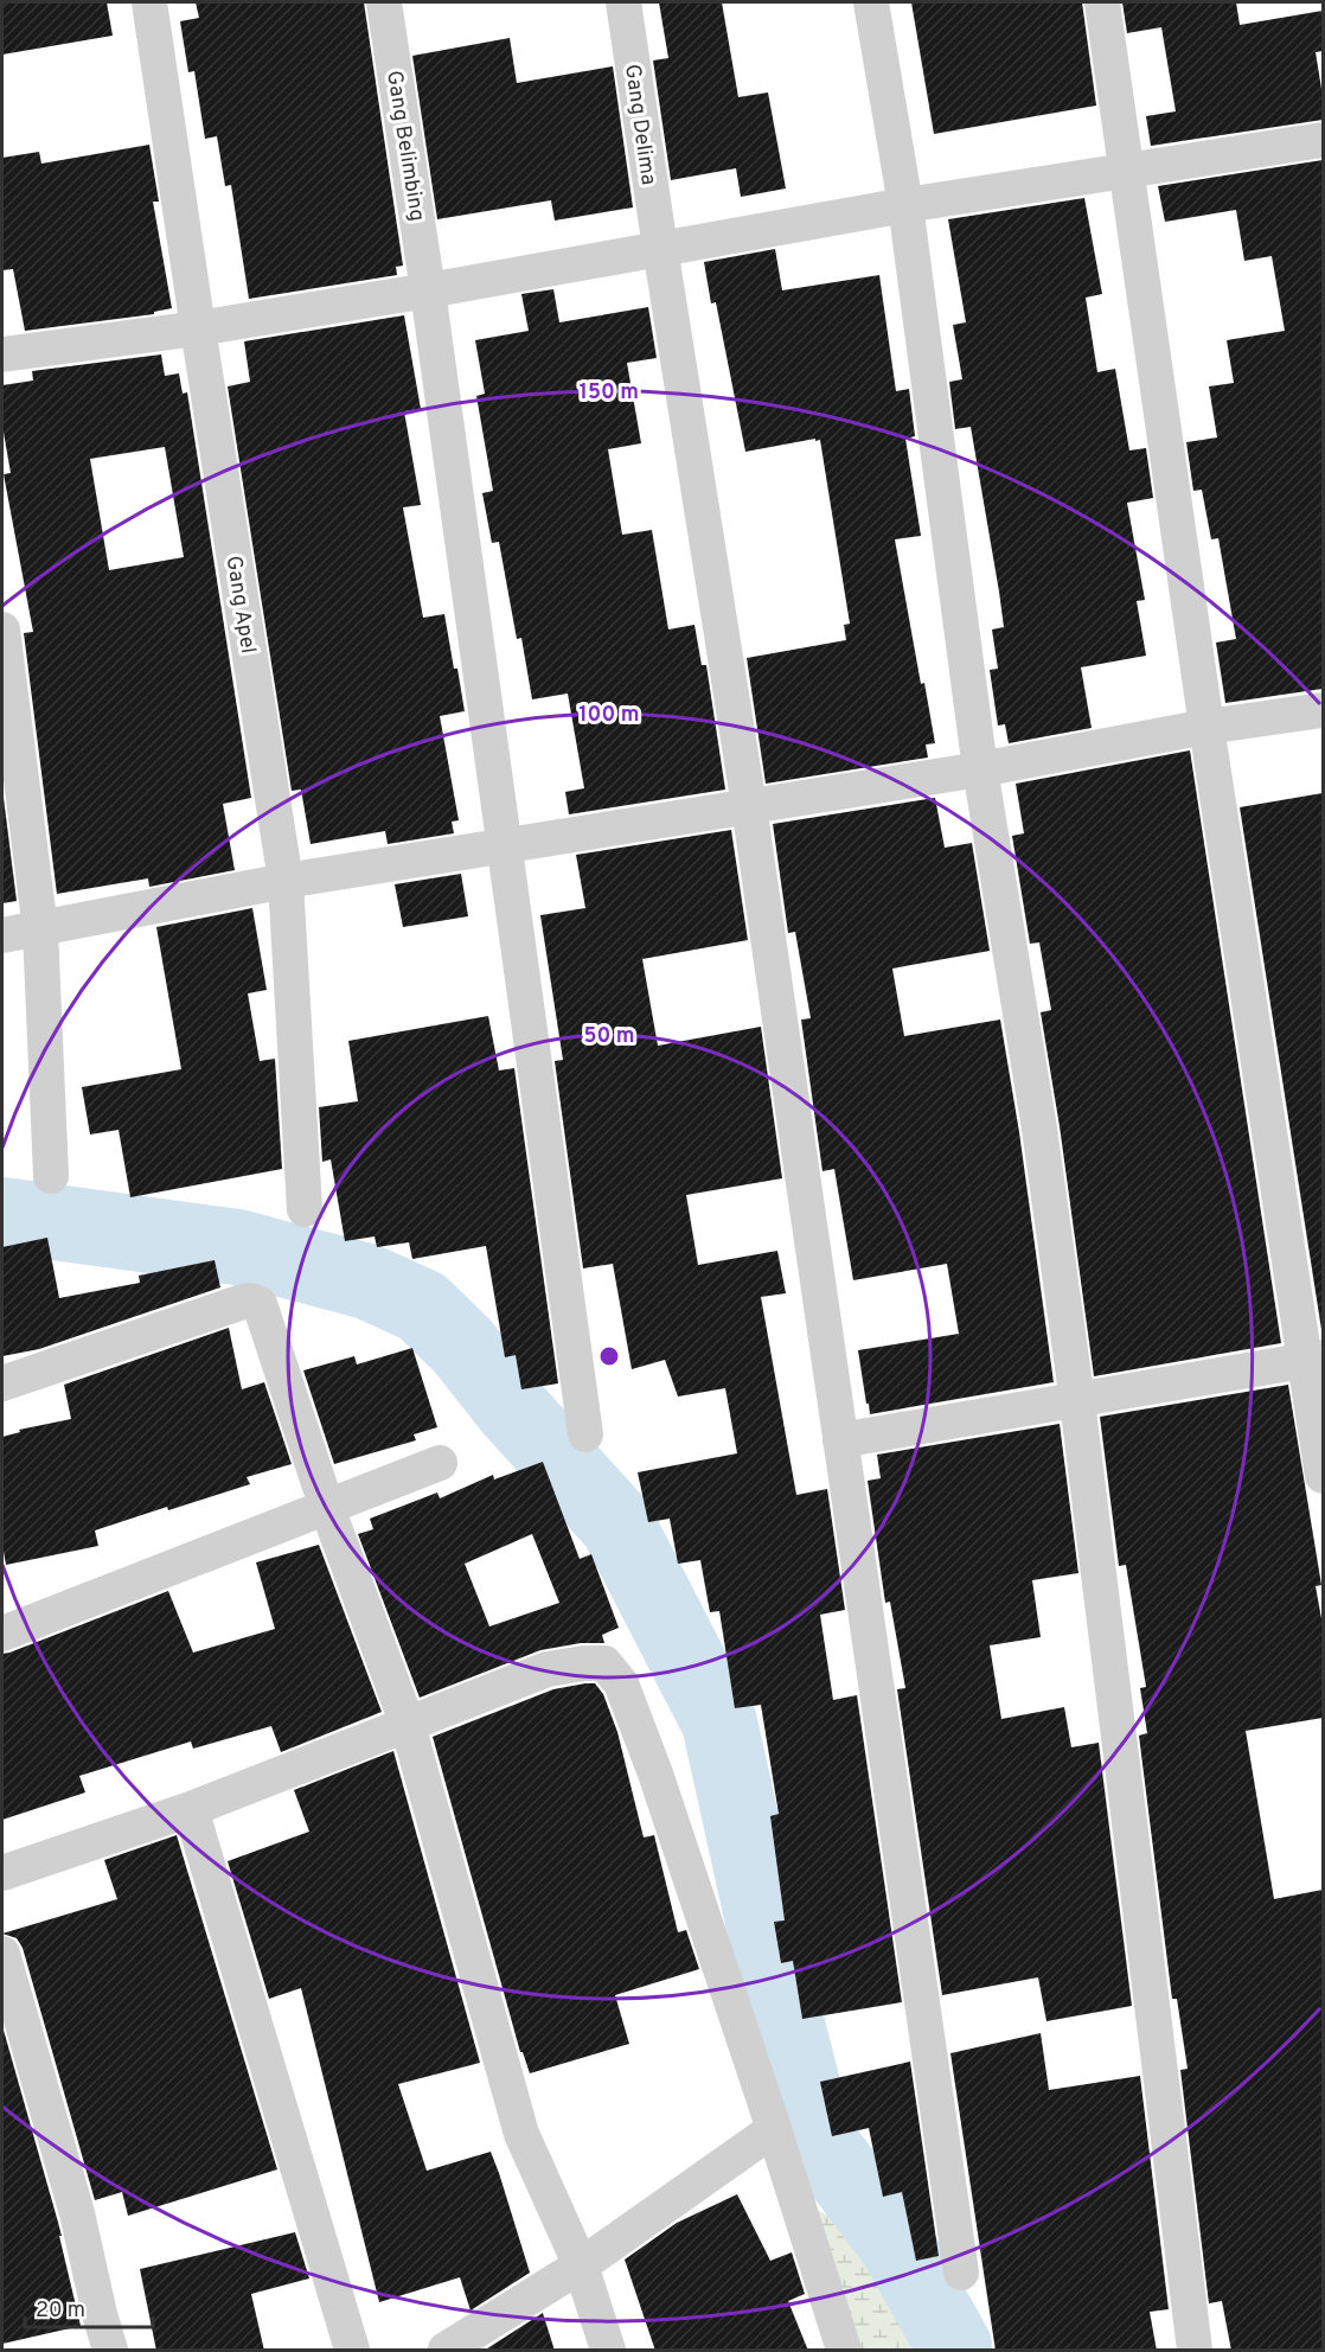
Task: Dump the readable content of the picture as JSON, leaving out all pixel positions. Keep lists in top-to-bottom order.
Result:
{
  "streets": {
    "street": ["Gang Delima", "Gang Belimbing", "Gang Apel"]
  },
  "scale_bar": "20 m",
  "rings": ["150 m", "100 m", "50 m"]
}
